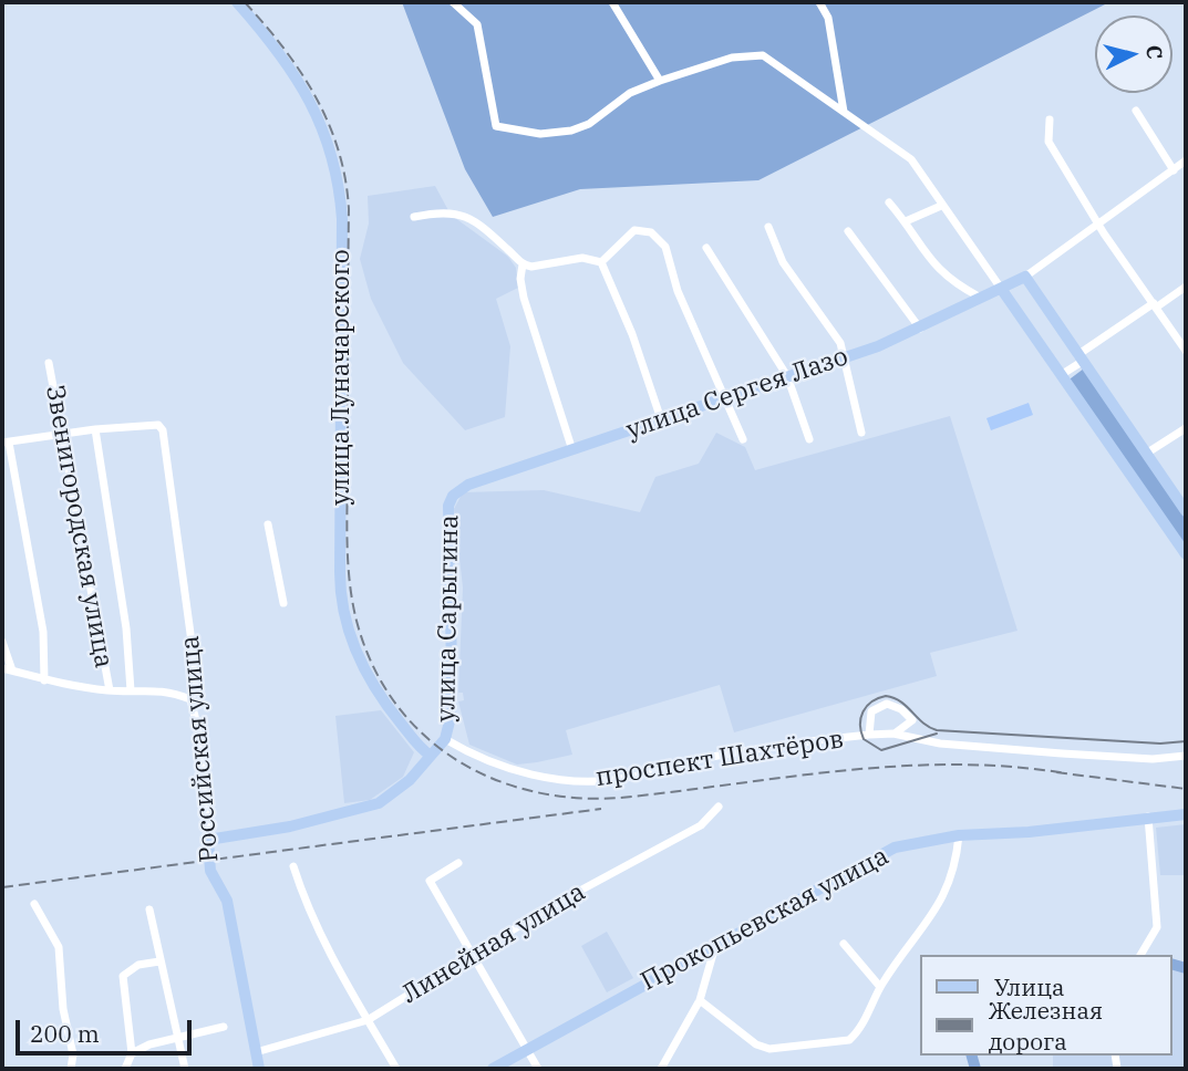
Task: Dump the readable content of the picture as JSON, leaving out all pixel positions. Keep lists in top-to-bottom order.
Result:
{
  "streets": {
    "main road": [
      "улица Луначарского",
      "улица Сергея Лазо",
      "улица Сарыгина",
      "Российская улица",
      "Прокопьевская улица"
    ],
    "street": ["Звенигородская улица", "проспект Шахтёров", "Линейная улица"]
  },
  "crossings": [
    ["улица Луначарского", "улица Сарыгина"],
    ["улица Сергея Лазо", "улица Сарыгина"],
    ["улица Сарыгина", "Российская улица"],
    ["улица Сарыгина", "проспект Шахтёров"],
    ["Российская улица", "Линейная улица"]
  ],
  "legend": ["Улица", "Железная дорога"],
  "scale_bar": "200 m",
  "north": "right"
}
